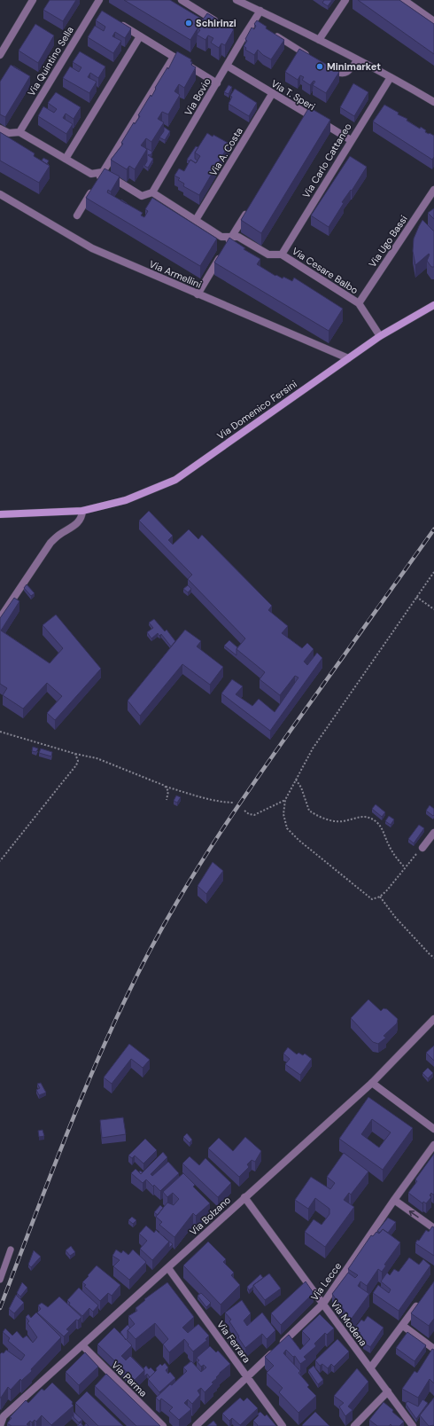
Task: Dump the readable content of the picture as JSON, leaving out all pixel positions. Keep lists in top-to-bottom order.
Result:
{
  "streets": {
    "main road": ["Via Domenico Fersini"],
    "street": [
      "Via Quintino Sella",
      "Via T. Speri",
      "Via Bovio",
      "Via A. Costa",
      "Via Carlo Cattaneo",
      "Via Ugo Bassi",
      "Via Cesare Balbo",
      "Via Armellini",
      "Via Bolzano",
      "Via Lecce",
      "Via Modena",
      "Via Ferrara",
      "Via Parma"
    ]
  },
  "crossings": [
    ["Via T. Speri", "Via Bovio"],
    ["Via T. Speri", "Via A. Costa"],
    ["Via T. Speri", "Via Carlo Cattaneo"],
    ["Via Bovio", "Via Cesare Balbo"],
    ["Via A. Costa", "Via Cesare Balbo"],
    ["Via Carlo Cattaneo", "Via Cesare Balbo"],
    ["Via Ugo Bassi", "Via Cesare Balbo"],
    ["Via Armellini", "Via Domenico Fersini"],
    ["Via Bolzano", "Via Modena"],
    ["Via Bolzano", "Via Ferrara"],
    ["Via Bolzano", "Via Parma"],
    ["Via Lecce", "Via Modena"],
    ["Via Lecce", "Via Ferrara"]
  ],
  "places": ["Schirinzi", "Minimarket"]
}
